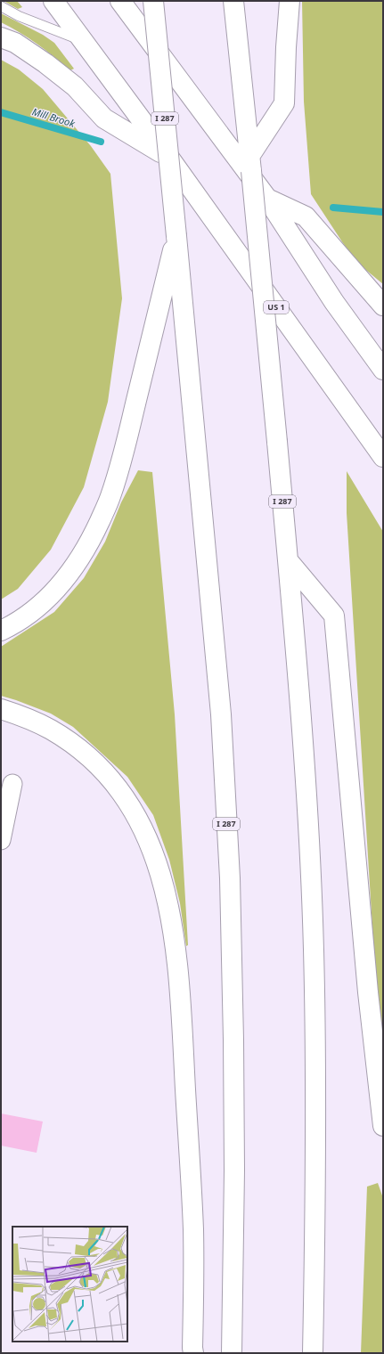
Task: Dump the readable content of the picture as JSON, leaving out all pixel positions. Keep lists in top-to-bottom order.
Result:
{
  "streets": {
    "highway": ["I 287", "US 1"]
  },
  "water": ["Mill Brook"]
}
